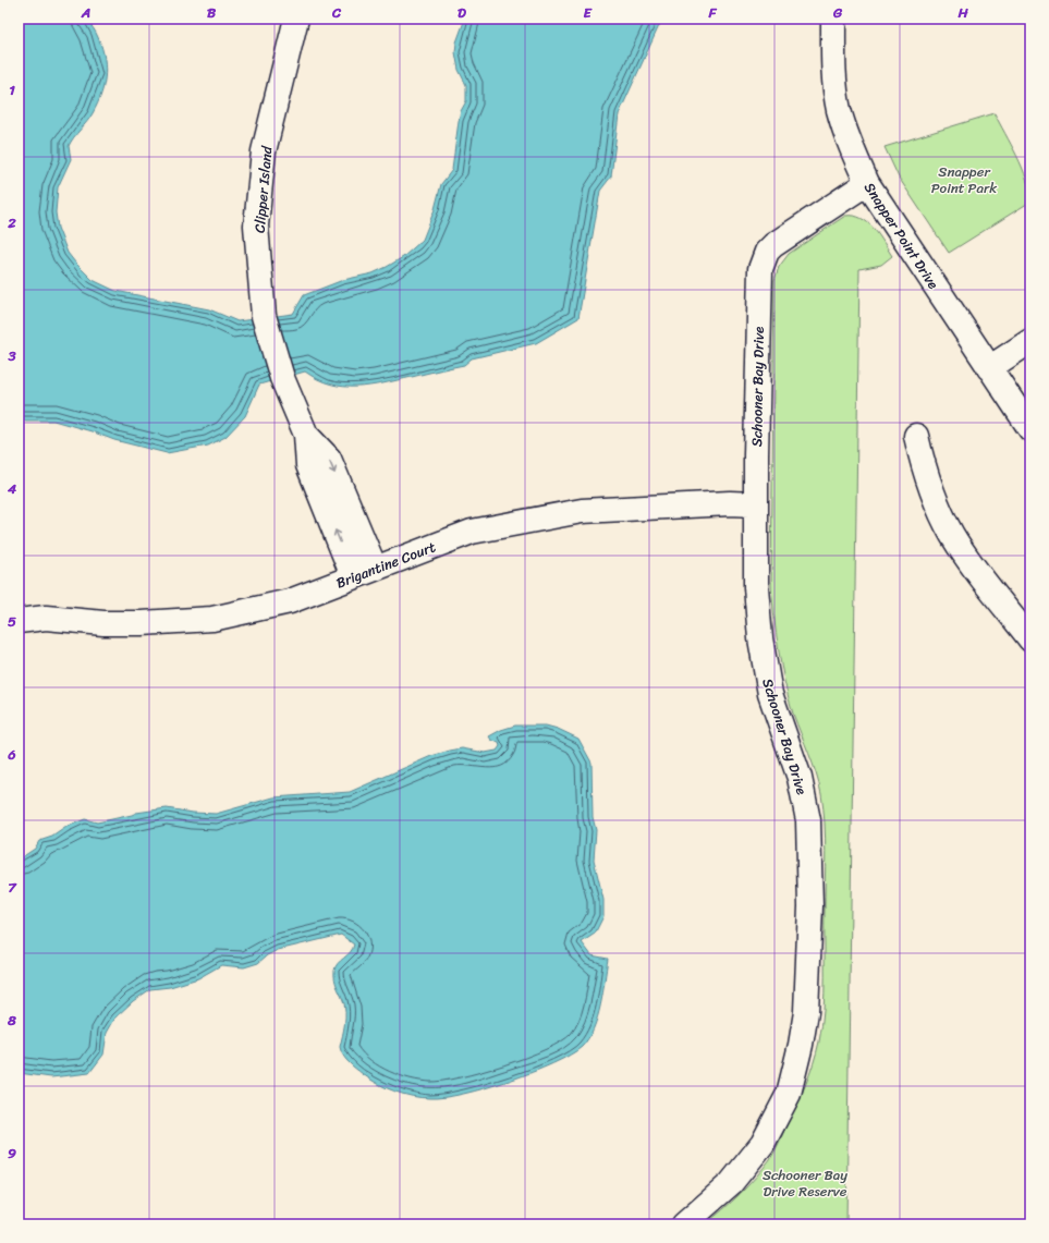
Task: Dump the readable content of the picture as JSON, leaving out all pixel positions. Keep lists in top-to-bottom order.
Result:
{
  "streets": {
    "street": [
      "Clipper Island",
      "Snapper Point Drive",
      "Schooner Bay Drive",
      "Brigantine Court"
    ]
  },
  "crossings": [
    ["Clipper Island", "Brigantine Court"],
    ["Snapper Point Drive", "Schooner Bay Drive"],
    ["Schooner Bay Drive", "Brigantine Court"]
  ],
  "parks": ["Snapper Point Park", "Schooner Bay Drive Reserve"],
  "grid": {
    "columns": [
      "A",
      "B",
      "C",
      "D",
      "E",
      "F",
      "G",
      "H"
    ],
    "rows": [
      "1",
      "2",
      "3",
      "4",
      "5",
      "6",
      "7",
      "8",
      "9"
    ]
  }
}
